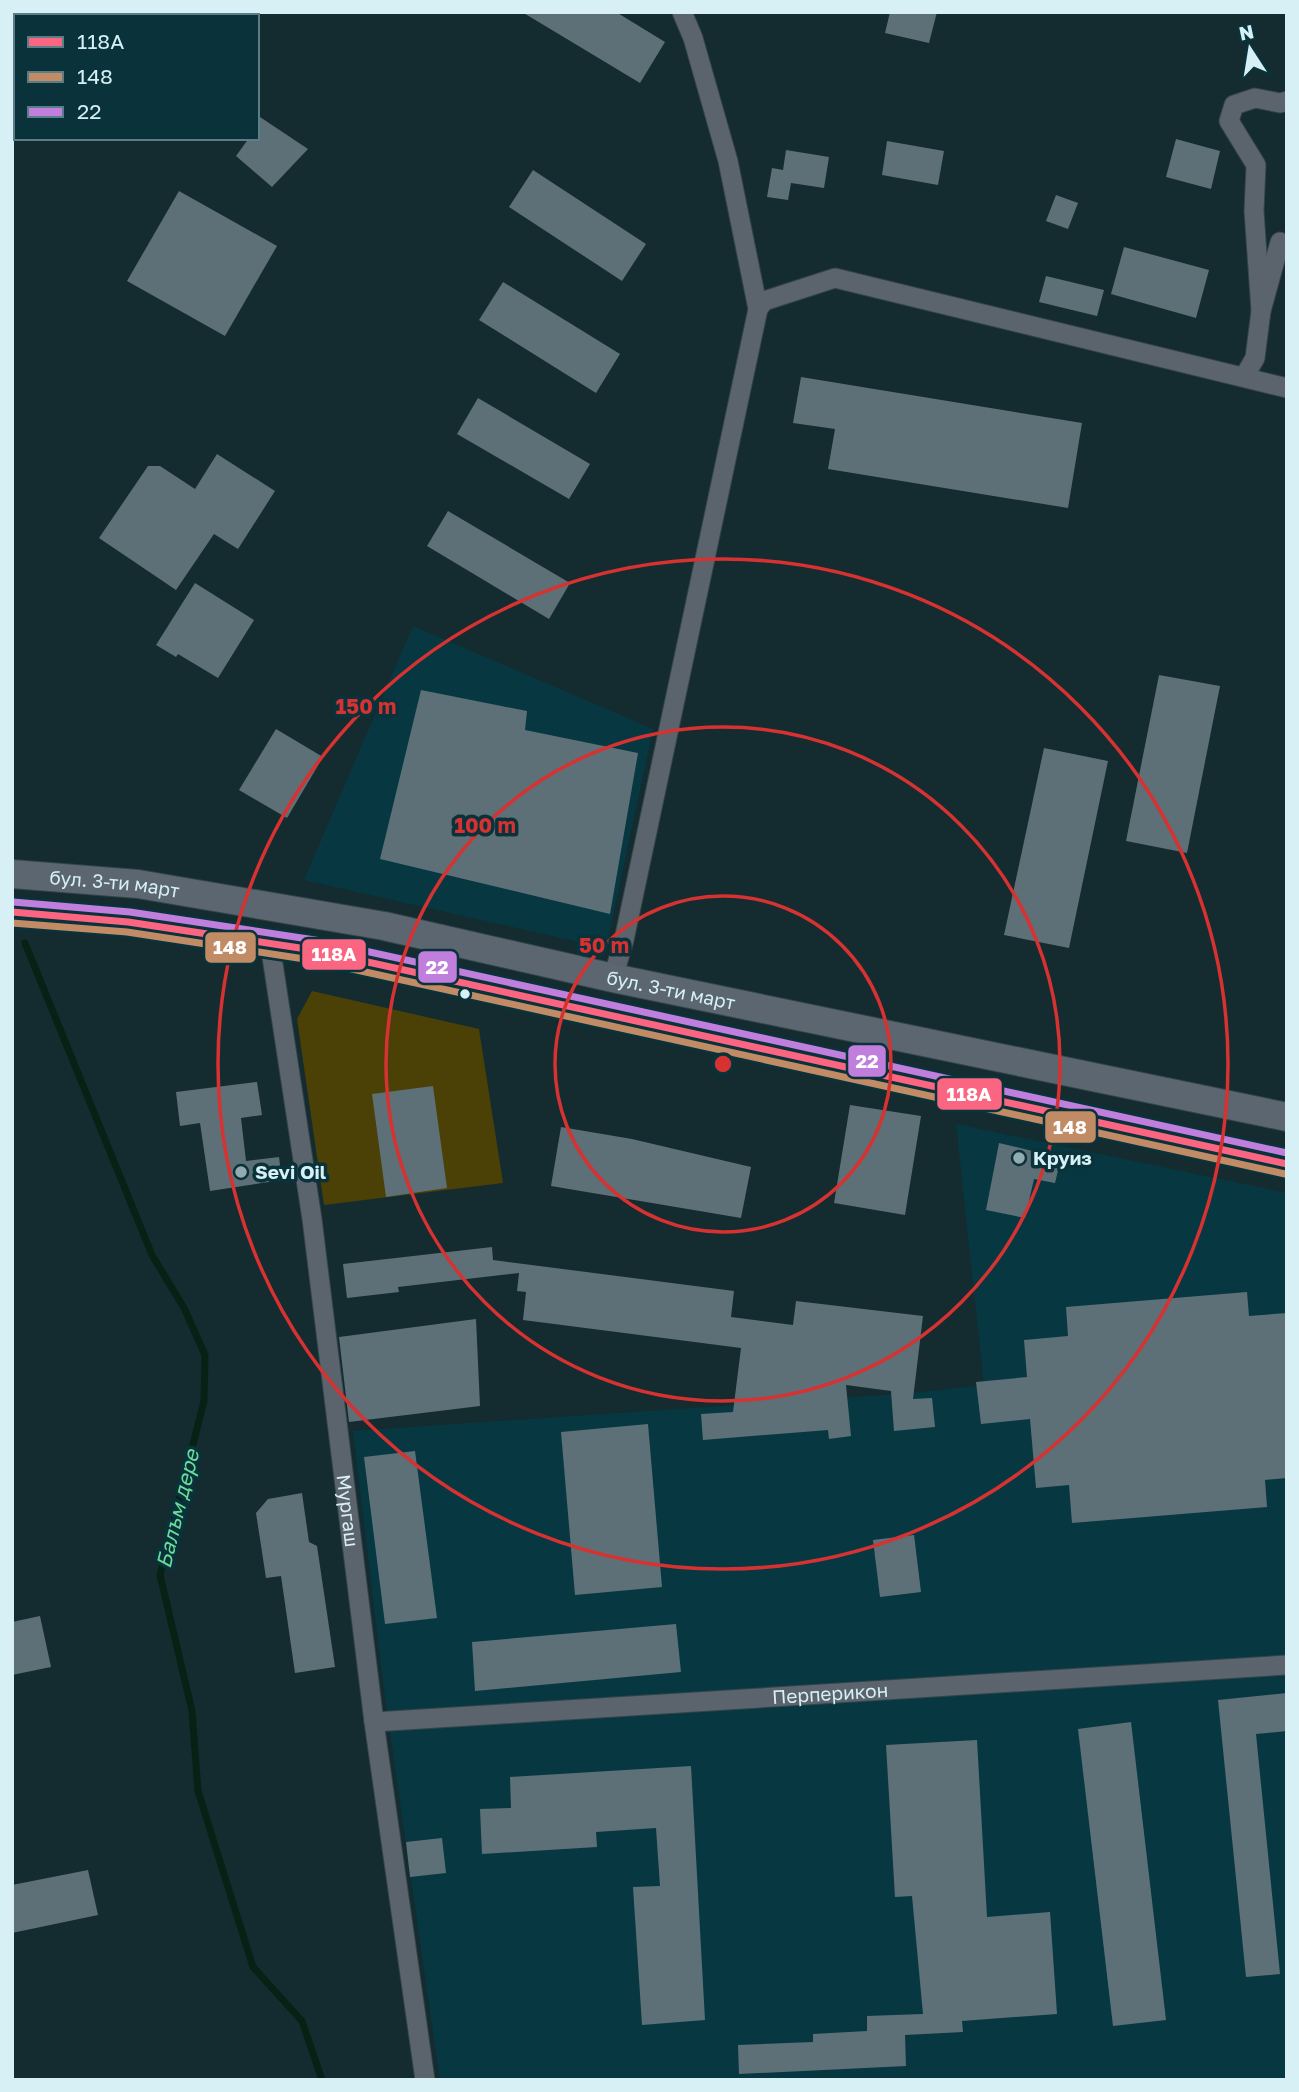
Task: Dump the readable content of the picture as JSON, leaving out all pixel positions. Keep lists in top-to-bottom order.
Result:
{
  "streets": {
    "street": ["бул. 3-ти март", "Мургаш", "Перперикон"]
  },
  "crossings": [
    ["бул. 3-ти март", "Мургаш"],
    ["Мургаш", "Перперикон"]
  ],
  "water": ["Балъм дере"],
  "places": ["Круиз", "Sevi Oil"],
  "lines": ["transit line 22", "transit line 118А", "transit line 148"],
  "legend": ["118А", "148", "22"],
  "north": "top",
  "rings": ["150 m", "100 m", "50 m"]
}
